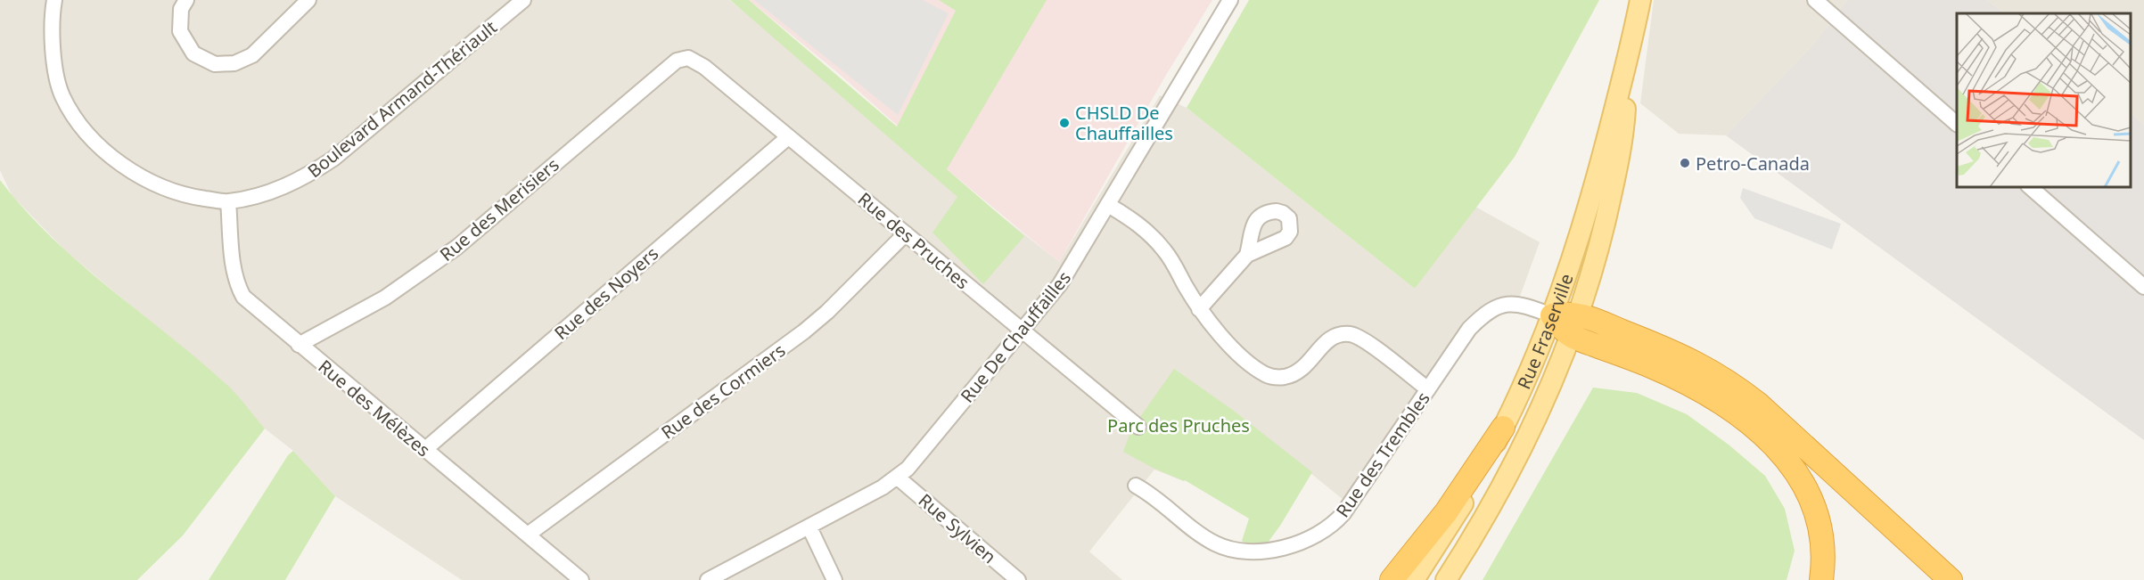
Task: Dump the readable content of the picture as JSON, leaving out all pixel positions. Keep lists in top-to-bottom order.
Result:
{
  "streets": {
    "main road": ["Rue Fraserville"],
    "street": [
      "Boulevard Armand-Thériault",
      "Rue des Merisiers",
      "Rue des Pruches",
      "Rue des Noyers",
      "Rue De Chauffailles",
      "Rue des Cormiers",
      "Rue des Mélèzes",
      "Rue des Trembles",
      "Rue Sylvien"
    ]
  },
  "crossings": [
    ["Boulevard Armand-Thériault", "Rue des Mélèzes"],
    ["Rue des Merisiers", "Rue des Pruches"],
    ["Rue des Merisiers", "Rue des Mélèzes"],
    ["Rue des Pruches", "Rue des Noyers"],
    ["Rue des Pruches", "Rue De Chauffailles"],
    ["Rue des Pruches", "Rue des Cormiers"],
    ["Rue des Noyers", "Rue des Mélèzes"],
    ["Rue Fraserville", "Rue des Trembles"],
    ["Rue De Chauffailles", "Rue Sylvien"],
    ["Rue des Cormiers", "Rue des Mélèzes"]
  ],
  "parks": ["Parc des Pruches"],
  "places": ["CHSLD De Chauffailles", "Petro-Canada"]
}
